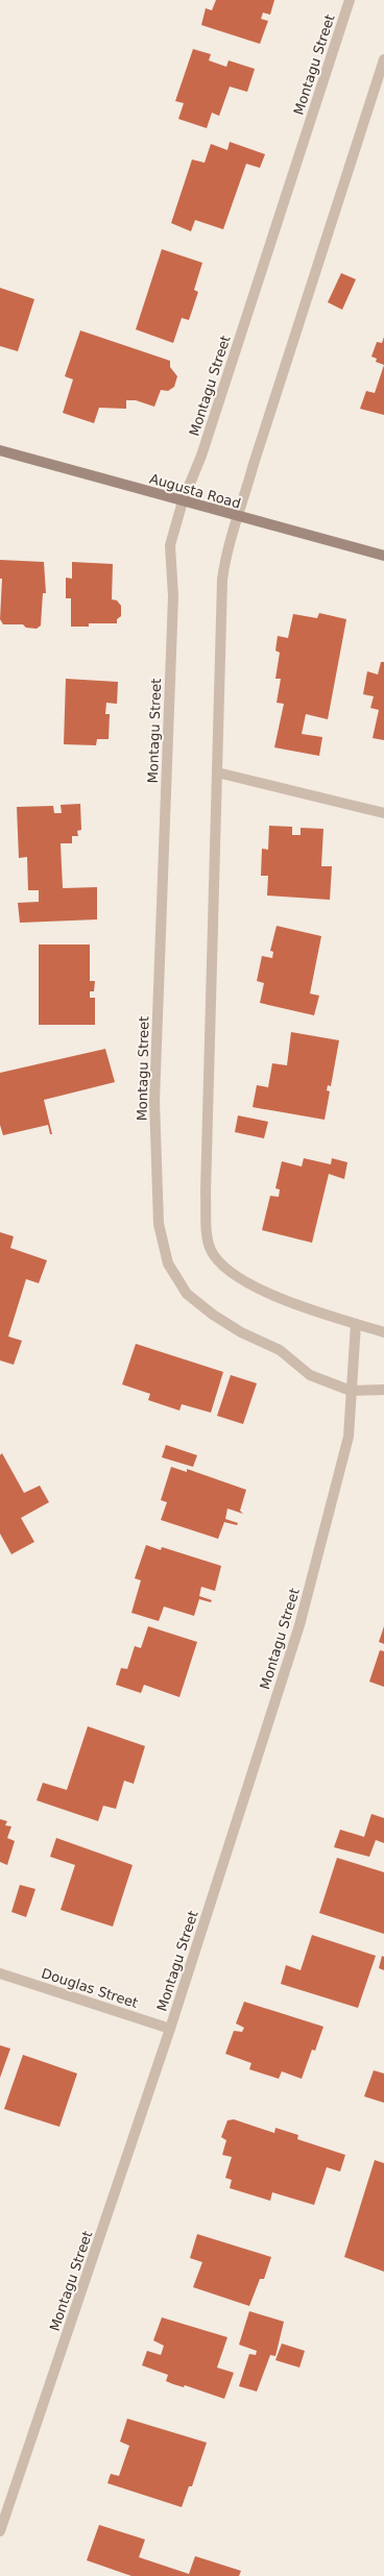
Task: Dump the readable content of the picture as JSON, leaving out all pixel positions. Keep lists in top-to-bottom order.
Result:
{
  "streets": {
    "main road": ["Augusta Road"],
    "street": ["Montagu Street", "Douglas Street"]
  },
  "crossings": [
    ["Montagu Street", "Augusta Road"],
    ["Montagu Street", "Douglas Street"]
  ]
}
